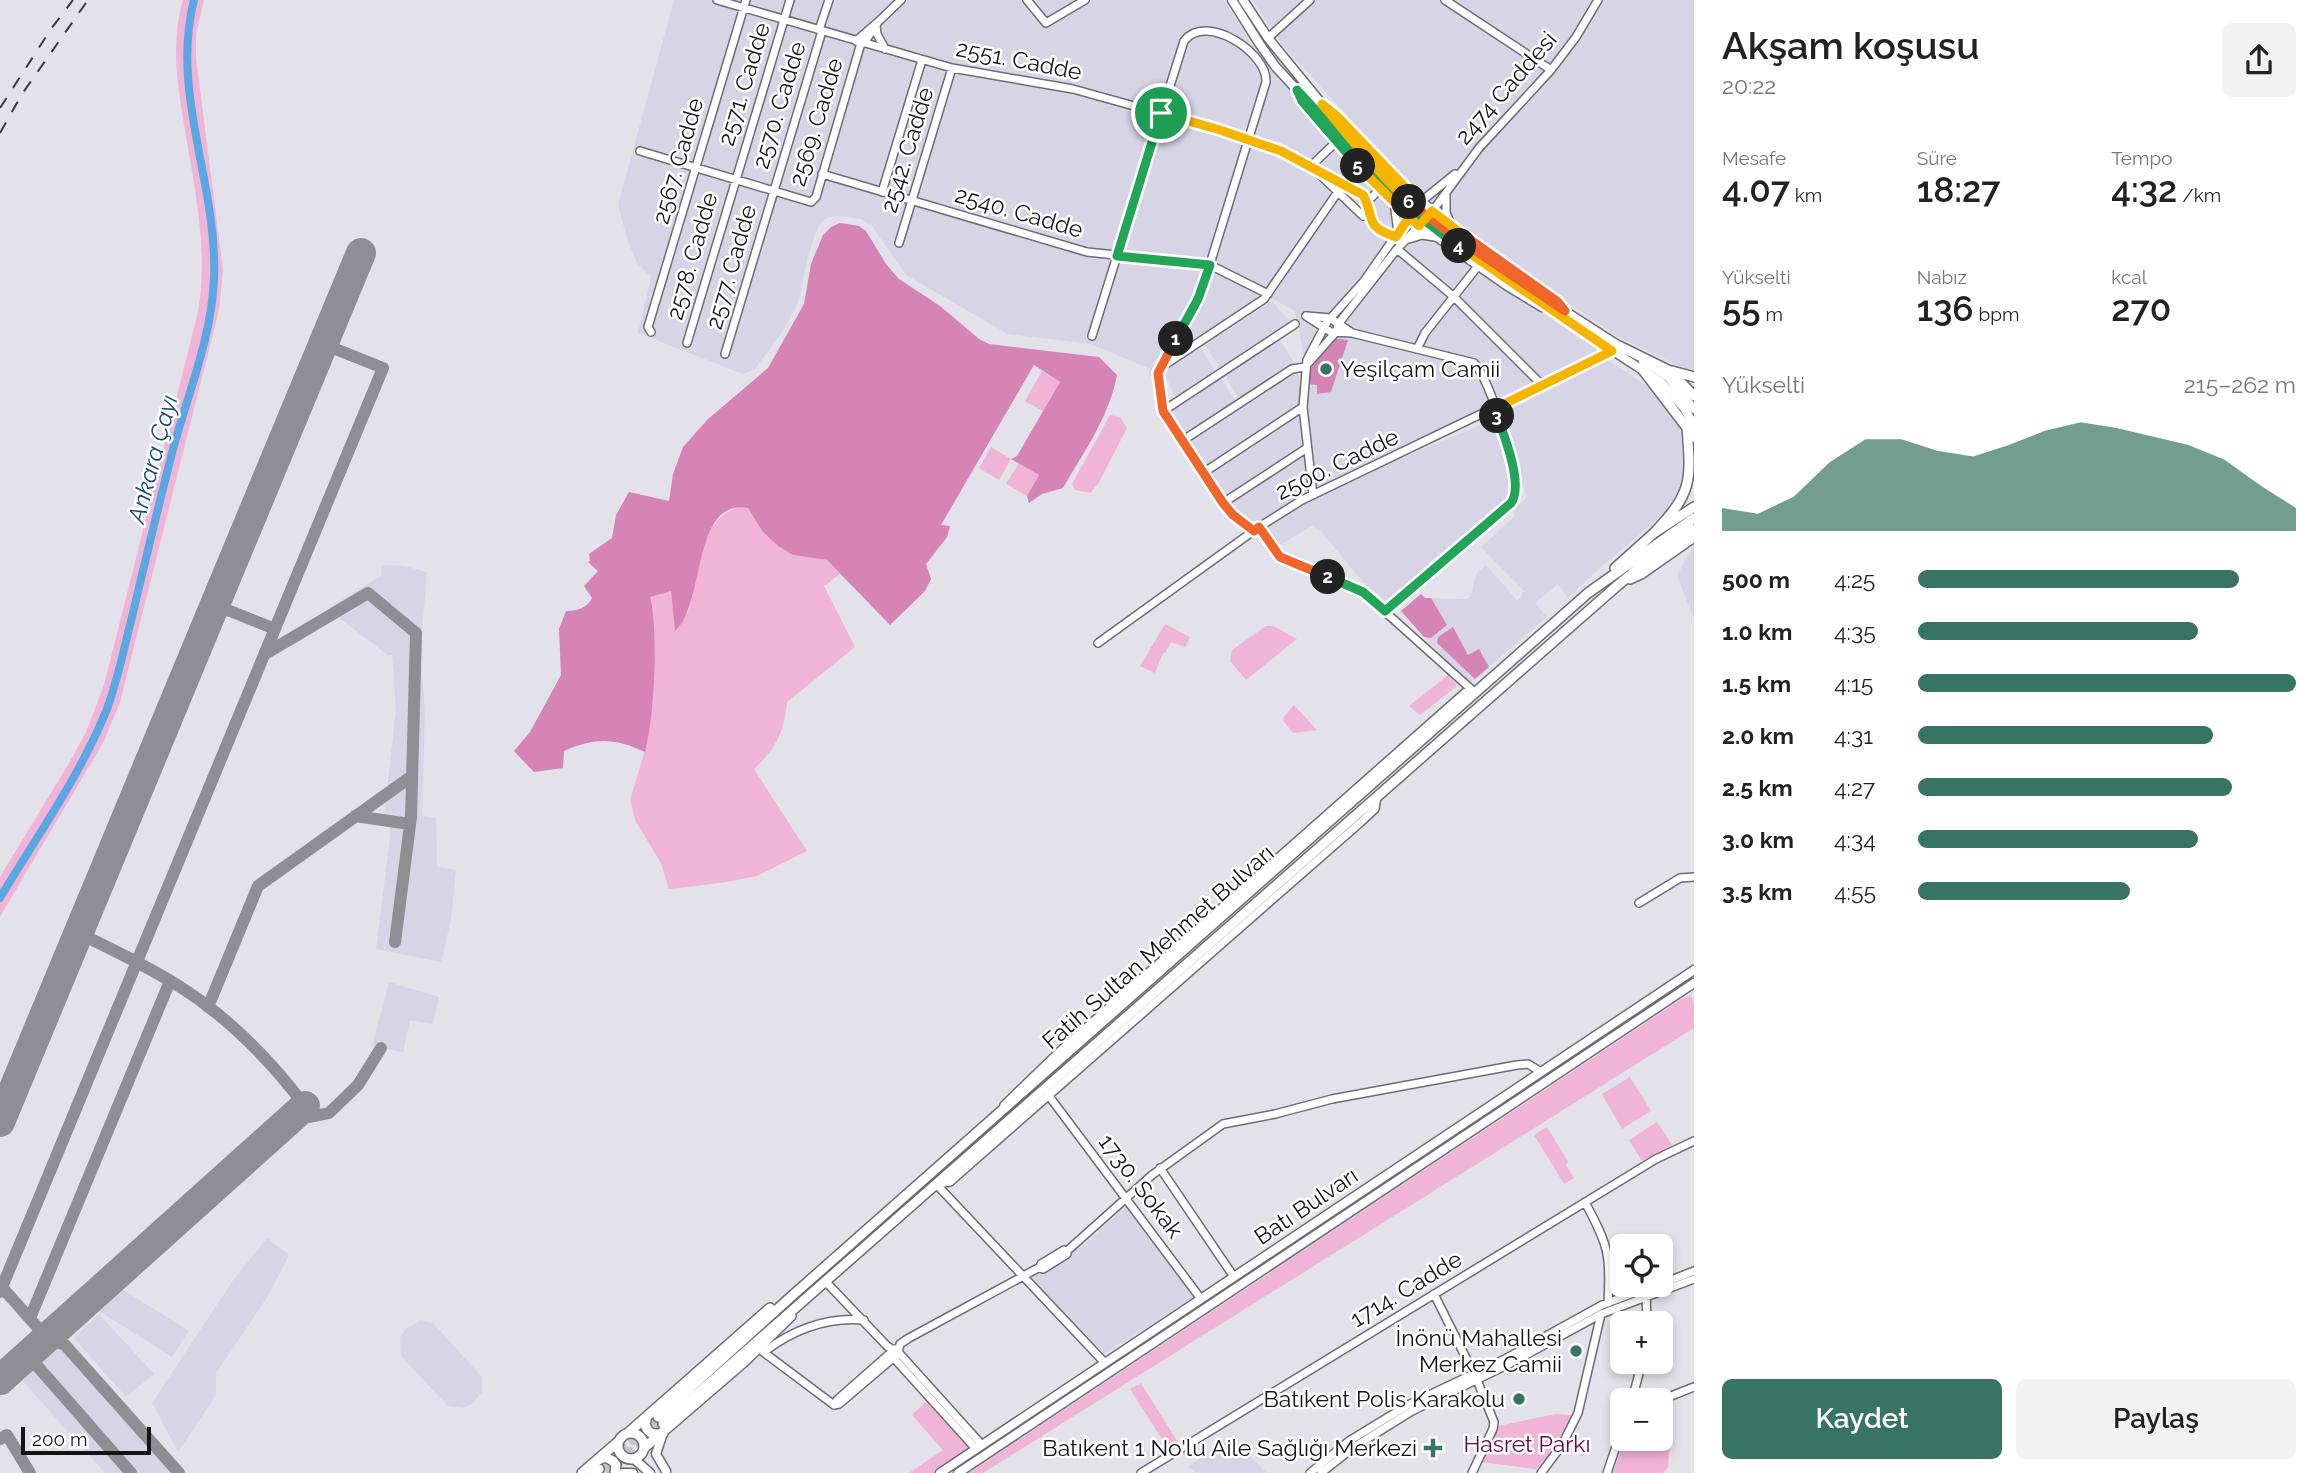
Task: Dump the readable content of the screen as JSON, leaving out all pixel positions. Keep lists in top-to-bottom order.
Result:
{
  "streets": {
    "highway": ["Fatih Sultan Mehmet Bulvarı"],
    "main road": ["Batı Bulvarı"],
    "street": [
      "2551. Cadde",
      "2571. Cadde",
      "2474 Caddesi",
      "2570. Cadde",
      "2569. Cadde",
      "2542. Cadde",
      "2567. Cadde",
      "2540. Cadde",
      "2578. Cadde",
      "2577. Cadde",
      "2500. Cadde",
      "1730. Sokak",
      "1714. Cadde"
    ]
  },
  "crossings": [
    ["2551. Cadde", "2571. Cadde"],
    ["2551. Cadde", "2570. Cadde"],
    ["2551. Cadde", "2569. Cadde"],
    ["2551. Cadde", "2542. Cadde"],
    ["2551. Cadde", "2567. Cadde"],
    ["2571. Cadde", "2569. Cadde"],
    ["2571. Cadde", "2578. Cadde"],
    ["2570. Cadde", "2569. Cadde"],
    ["2570. Cadde", "2577. Cadde"],
    ["2569. Cadde", "2567. Cadde"],
    ["2569. Cadde", "2540. Cadde"],
    ["2569. Cadde", "2578. Cadde"],
    ["2569. Cadde", "2577. Cadde"],
    ["2542. Cadde", "2540. Cadde"],
    ["1730. Sokak", "Batı Bulvarı"]
  ],
  "water": ["Ankara Çayı"],
  "parks": ["Hasret Parkı"],
  "places": {
    "other": ["Yeşilçam Camii", "İnönü Mahallesi Merkez Camii", "Batıkent Polis Karakolu"],
    "health": ["Batıkent 1 No'lu Aile Sağlığı Merkezi"]
  },
  "scale_bar": "200 m",
  "page": {
    "heading": ["Akşam koşusu", "20:22"],
    "stats": [
      ["Mesafe", "4.07 km"],
      ["Süre", "18:27"],
      ["Tempo", "4:32 /km"],
      ["Yükselti", "55 m"],
      ["Nabız", "136 bpm"],
      ["kcal", "270"]
    ],
    "pins": [
      "5",
      "6",
      "4",
      "1",
      "3",
      "2"
    ],
    "chart": ["Yükselti", "215–262 m"],
    "list": [
      {
        "name": "500 m",
        "note": "4:25"
      },
      {
        "name": "1.0 km",
        "note": "4:35"
      },
      {
        "name": "1.5 km",
        "note": "4:15"
      },
      {
        "name": "2.0 km",
        "note": "4:31"
      },
      {
        "name": "2.5 km",
        "note": "4:27"
      },
      {
        "name": "3.0 km",
        "note": "4:34"
      },
      {
        "name": "3.5 km",
        "note": "4:55"
      }
    ],
    "map_buttons": ["+", "−"],
    "buttons": ["Kaydet", "Paylaş"],
    "scale": "200 m"
  }
}
